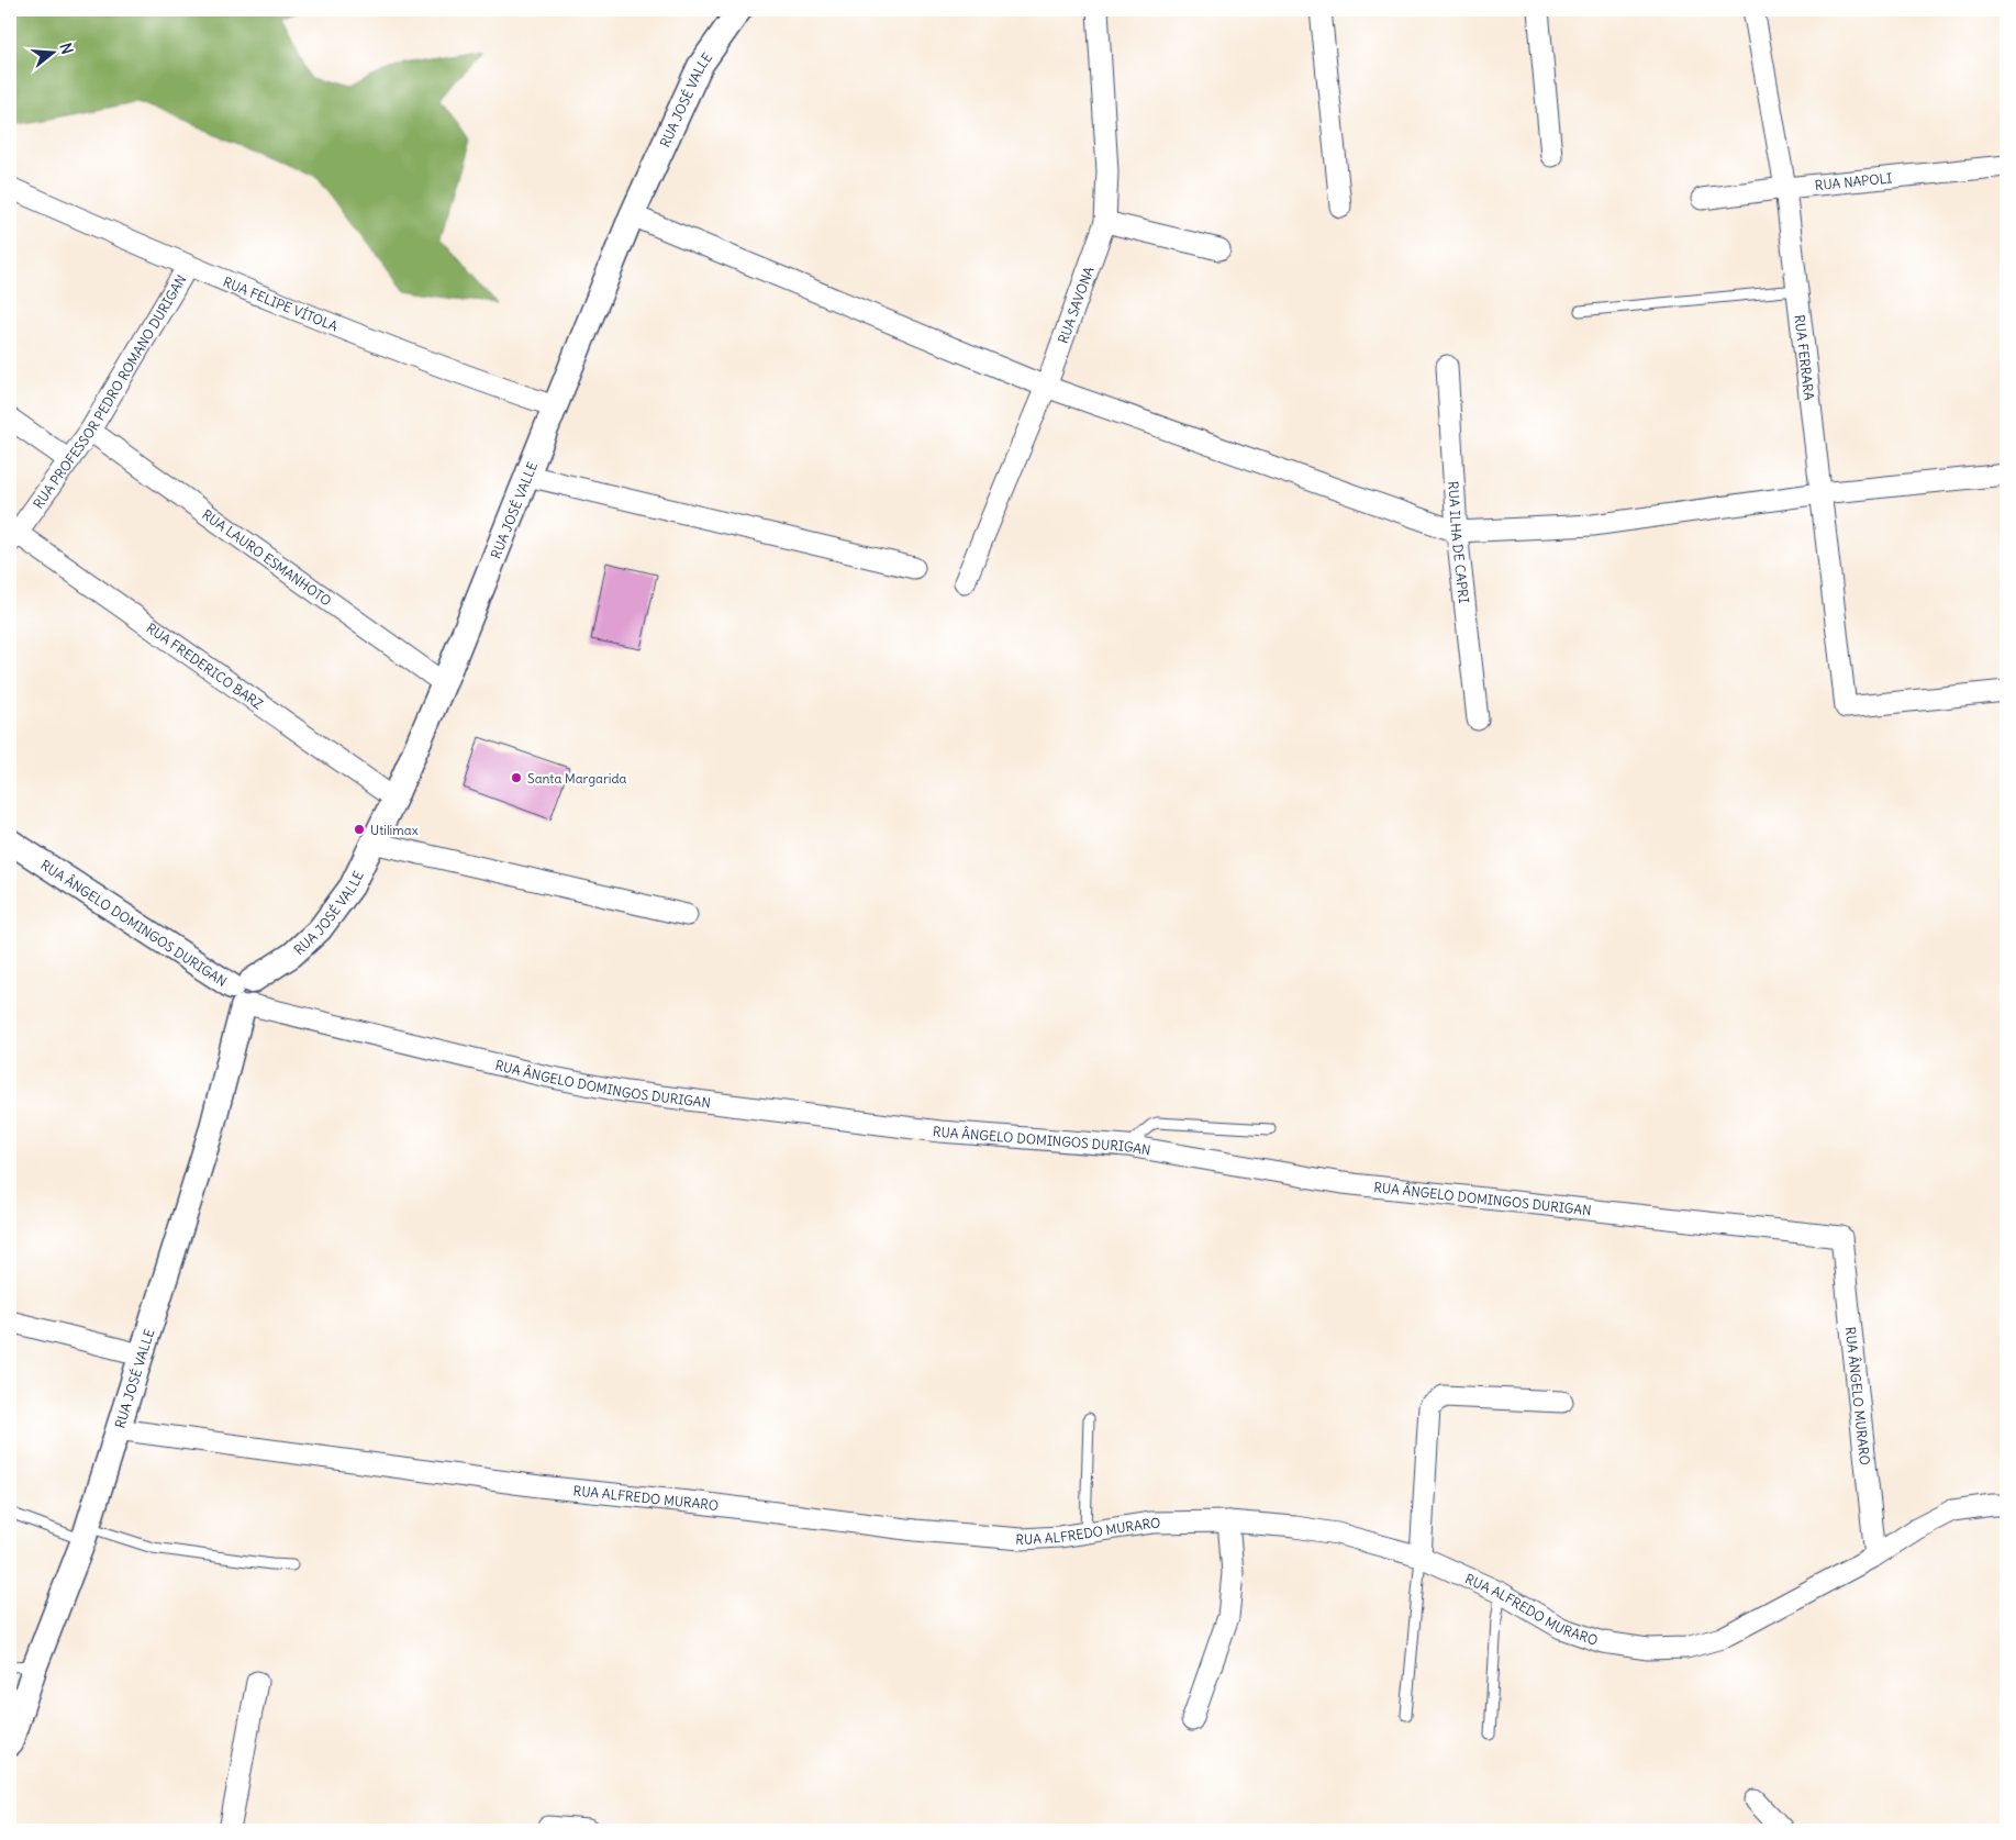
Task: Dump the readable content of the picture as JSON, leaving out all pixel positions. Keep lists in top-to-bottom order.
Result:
{
  "streets": {
    "street": [
      "RUA JOSÉ VALLE",
      "RUA NAPOLI",
      "RUA FELIPE VÍTOLA",
      "RUA SAVONA",
      "RUA FERRARA",
      "RUA PROFESSOR PEDRO ROMANO DURIGAN",
      "RUA ILHA DE CAPRI",
      "RUA LAURO ESMANHOTO",
      "RUA FREDERICO BARZ",
      "RUA ÂNGELO DOMINGOS DURIGAN",
      "RUA ÂNGELO MURARO",
      "RUA ALFREDO MURARO"
    ]
  },
  "crossings": [
    ["RUA JOSÉ VALLE", "RUA FELIPE VÍTOLA"],
    ["RUA JOSÉ VALLE", "RUA LAURO ESMANHOTO"],
    ["RUA JOSÉ VALLE", "RUA FREDERICO BARZ"],
    ["RUA JOSÉ VALLE", "RUA ÂNGELO DOMINGOS DURIGAN"],
    ["RUA JOSÉ VALLE", "RUA ALFREDO MURARO"],
    ["RUA NAPOLI", "RUA FERRARA"],
    ["RUA FELIPE VÍTOLA", "RUA PROFESSOR PEDRO ROMANO DURIGAN"],
    ["RUA PROFESSOR PEDRO ROMANO DURIGAN", "RUA LAURO ESMANHOTO"],
    ["RUA PROFESSOR PEDRO ROMANO DURIGAN", "RUA FREDERICO BARZ"],
    ["RUA ÂNGELO DOMINGOS DURIGAN", "RUA ÂNGELO MURARO"],
    ["RUA ÂNGELO MURARO", "RUA ALFREDO MURARO"]
  ],
  "places": ["Santa Margarida", "Utilimax"],
  "north": "right"
}
